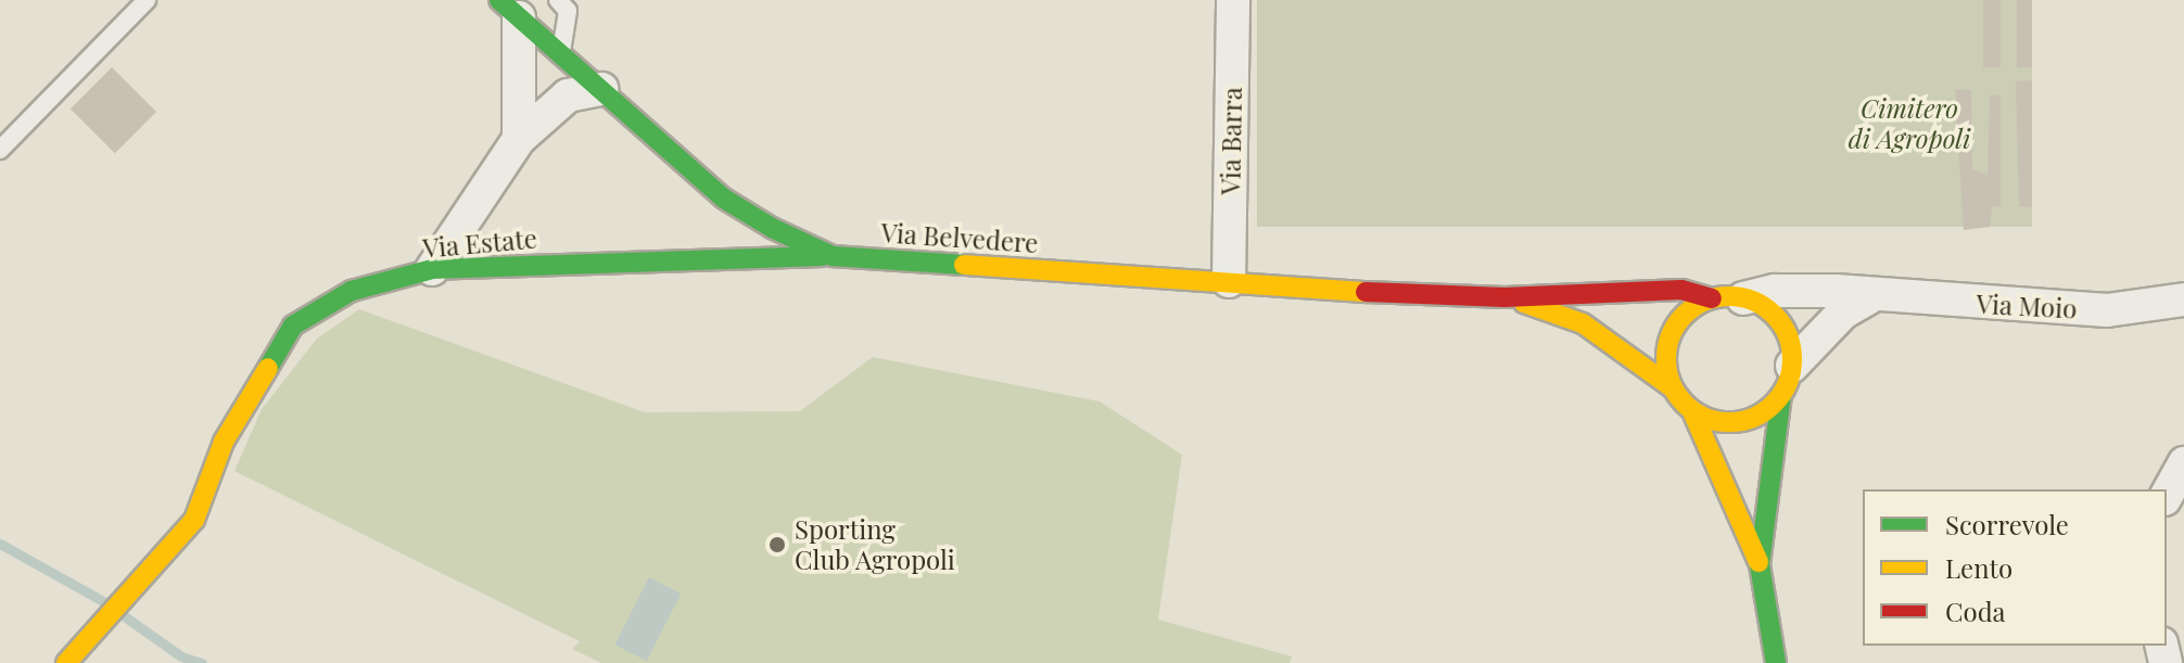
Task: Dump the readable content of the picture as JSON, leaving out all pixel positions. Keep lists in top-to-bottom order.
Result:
{
  "streets": {
    "street": [
      "Via Barra",
      "Via Belvedere",
      "Via Estate",
      "Via Moio"
    ]
  },
  "crossings": [
    ["Via Barra", "Via Belvedere"],
    ["Via Belvedere", "Via Estate"]
  ],
  "parks": ["Cimitero di Agropoli"],
  "places": ["Sporting Club Agropoli"],
  "legend": ["Scorrevole", "Lento", "Coda"]
}
